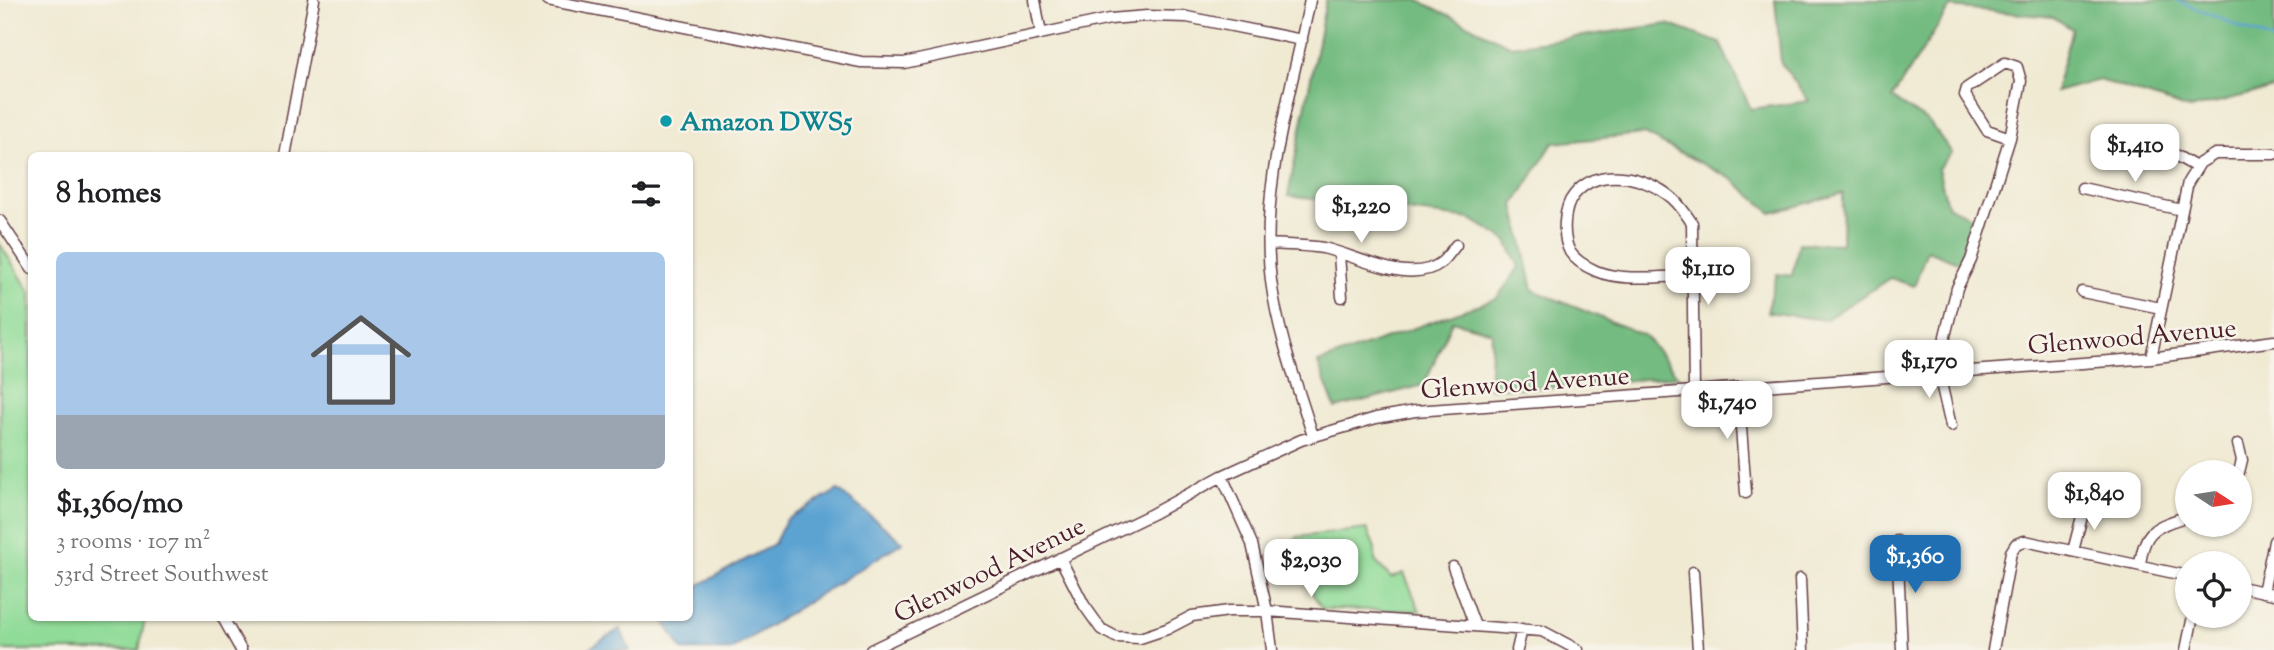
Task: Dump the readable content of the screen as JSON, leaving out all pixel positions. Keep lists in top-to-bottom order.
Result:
{
  "streets": {
    "street": ["Glenwood Avenue"]
  },
  "places": ["Amazon DWS5"],
  "north": "right",
  "page": {
    "price": [
      "$1,410",
      "$1,220",
      "$1,110",
      "$1,170",
      "$1,740",
      "$1,840",
      "$1,360",
      "$2,030"
    ],
    "heading": "8 homes",
    "list": [
      {
        "name": "$1,360/mo",
        "note": "3 rooms · 107 m² · 53rd Street Southwest"
      }
    ]
  }
}
